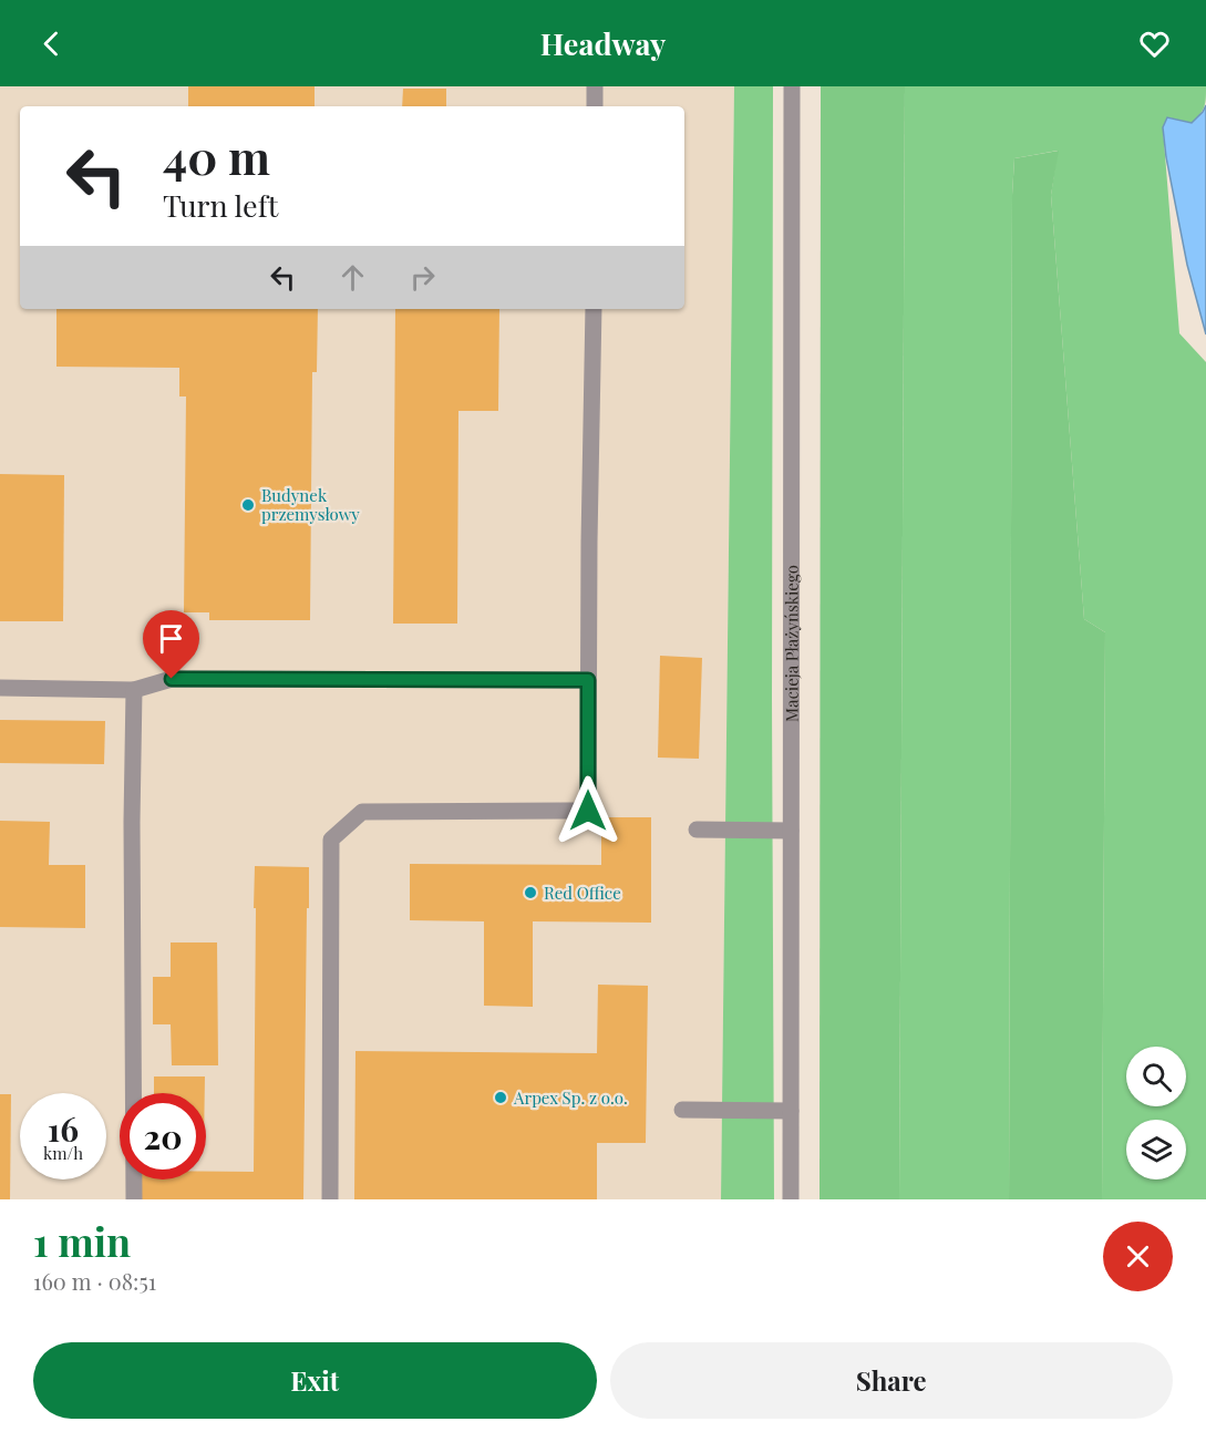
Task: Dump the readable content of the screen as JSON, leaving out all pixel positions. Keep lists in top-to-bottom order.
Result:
{
  "streets": {
    "street": ["Macieja Płażyńskiego"]
  },
  "places": ["Budynek przemysłowy", "Red Office", "Arpex Sp. z o.o."],
  "page": {
    "header": "Headway",
    "turn": ["40 m", "Turn left"],
    "speed": "16 km/h",
    "limit": "20",
    "heading": ["1 min", "160 m · 08:51"],
    "buttons": ["Exit", "Share"]
  }
}
